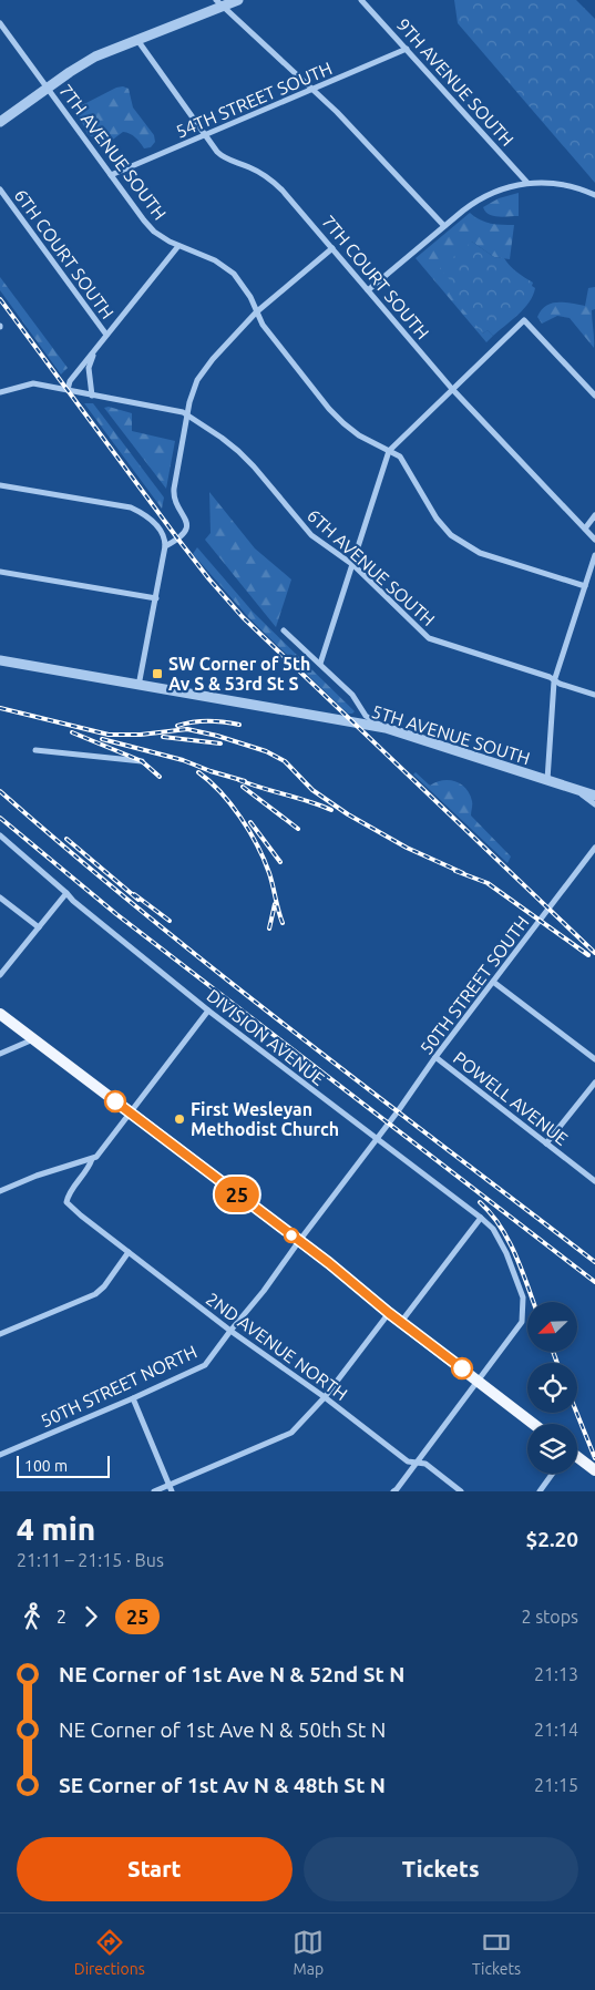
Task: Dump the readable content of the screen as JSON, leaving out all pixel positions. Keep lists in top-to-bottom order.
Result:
{
  "streets": {
    "street": [
      "9TH AVENUE SOUTH",
      "54TH STREET SOUTH",
      "7TH AVENUE SOUTH",
      "6TH COURT SOUTH",
      "7TH COURT SOUTH",
      "6TH AVENUE SOUTH",
      "5TH AVENUE SOUTH",
      "50TH STREET SOUTH",
      "DIVISION AVENUE",
      "POWELL AVENUE",
      "2ND AVENUE NORTH",
      "50TH STREET NORTH"
    ]
  },
  "crossings": [
    ["9TH AVENUE SOUTH", "54TH STREET SOUTH"],
    ["54TH STREET SOUTH", "7TH AVENUE SOUTH"],
    ["54TH STREET SOUTH", "7TH COURT SOUTH"],
    ["50TH STREET SOUTH", "DIVISION AVENUE"],
    ["50TH STREET SOUTH", "POWELL AVENUE"],
    ["50TH STREET SOUTH", "50TH STREET NORTH"],
    ["DIVISION AVENUE", "2ND AVENUE NORTH"],
    ["DIVISION AVENUE", "50TH STREET NORTH"],
    ["2ND AVENUE NORTH", "50TH STREET NORTH"]
  ],
  "places": {
    "transit": ["SW Corner of 5th Av S & 53rd St S"],
    "other": ["First Wesleyan Methodist Church"]
  },
  "lines": ["bus line 25"],
  "scale_bar": "100 m",
  "north": "bottom left",
  "page": {
    "on_map": "25",
    "scale": "100 m",
    "heading": ["4 min", "21:11 – 21:15 · Bus", "$2.20"],
    "legs": ["2", "25", "2 stops"],
    "list": [
      {
        "name": "NE Corner of 1st Ave N & 52nd St N",
        "value": "21:13"
      },
      {
        "name": "NE Corner of 1st Ave N & 50th St N",
        "value": "21:14"
      },
      {
        "name": "SE Corner of 1st Av N & 48th St N",
        "value": "21:15"
      }
    ],
    "buttons": ["Start", "Tickets"],
    "tabs": ["Directions", "Map", "Tickets"]
  }
}
